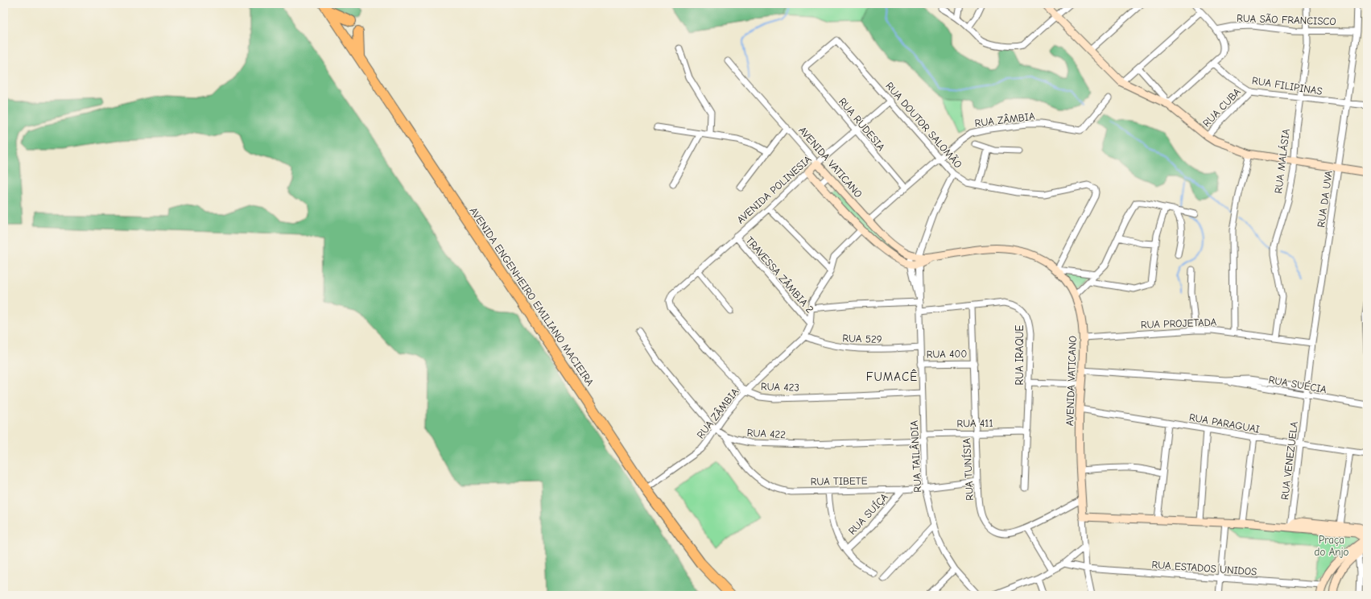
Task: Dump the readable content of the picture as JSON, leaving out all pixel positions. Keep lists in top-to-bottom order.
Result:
{
  "streets": {
    "highway": ["AVENIDA ENGENHEIRO EMILIANO MACIEIRA"],
    "street": [
      "RUA SÃO FRANCISCO",
      "RUA FILIPINAS",
      "RUA CUBA",
      "RUA ZÂMBIA",
      "RUA RUDESIA",
      "RUA DOUTOR SALOMÃO",
      "RUA MALÁSIA",
      "AVENIDA VATICANO",
      "AVENIDA POLINESIA",
      "RUA DA UVA",
      "TRAVESSA ZÂMBIA 2",
      "RUA PROJETADA",
      "RUA 529",
      "RUA 400",
      "RUA IRAQUE",
      "RUA SUÉCIA",
      "RUA 423",
      "RUA 411",
      "RUA PARAGUAI",
      "RUA 422",
      "RUA TAILÂNDIA",
      "RUA VENEZUELA",
      "RUA TUNÍSIA",
      "RUA TIBETE",
      "RUA SUÍÇA",
      "RUA ESTADOS UNIDOS"
    ]
  },
  "crossings": [
    ["RUA SÃO FRANCISCO", "RUA MALÁSIA"],
    ["RUA SÃO FRANCISCO", "RUA DA UVA"],
    ["RUA FILIPINAS", "RUA CUBA"],
    ["RUA FILIPINAS", "RUA MALÁSIA"],
    ["RUA FILIPINAS", "RUA DA UVA"],
    ["RUA ZÂMBIA", "RUA RUDESIA"],
    ["RUA ZÂMBIA", "RUA DOUTOR SALOMÃO"],
    ["RUA ZÂMBIA", "AVENIDA VATICANO"],
    ["RUA ZÂMBIA", "TRAVESSA ZÂMBIA 2"],
    ["RUA ZÂMBIA", "AVENIDA ENGENHEIRO EMILIANO MACIEIRA"],
    ["RUA ZÂMBIA", "RUA 529"],
    ["RUA ZÂMBIA", "RUA 423"],
    ["RUA ZÂMBIA", "RUA 422"],
    ["RUA RUDESIA", "RUA DOUTOR SALOMÃO"],
    ["RUA RUDESIA", "AVENIDA POLINESIA"],
    ["RUA DOUTOR SALOMÃO", "AVENIDA VATICANO"],
    ["RUA DOUTOR SALOMÃO", "AVENIDA POLINESIA"],
    ["RUA MALÁSIA", "RUA PROJETADA"],
    ["AVENIDA VATICANO", "AVENIDA POLINESIA"],
    ["AVENIDA VATICANO", "RUA PROJETADA"],
    ["AVENIDA VATICANO", "RUA SUÉCIA"],
    ["AVENIDA VATICANO", "RUA PARAGUAI"],
    ["AVENIDA VATICANO", "RUA TAILÂNDIA"],
    ["AVENIDA VATICANO", "RUA TUNÍSIA"],
    ["AVENIDA VATICANO", "RUA ESTADOS UNIDOS"],
    ["AVENIDA POLINESIA", "TRAVESSA ZÂMBIA 2"],
    ["AVENIDA POLINESIA", "RUA 423"],
    ["RUA DA UVA", "RUA PROJETADA"],
    ["RUA DA UVA", "RUA SUÉCIA"],
    ["RUA DA UVA", "RUA VENEZUELA"],
    ["RUA 529", "RUA TAILÂNDIA"],
    ["RUA 400", "RUA TAILÂNDIA"],
    ["RUA 400", "RUA TUNÍSIA"],
    ["RUA IRAQUE", "RUA 411"],
    ["RUA IRAQUE", "RUA TAILÂNDIA"],
    ["RUA IRAQUE", "RUA TUNÍSIA"],
    ["RUA SUÉCIA", "RUA VENEZUELA"],
    ["RUA 423", "RUA TAILÂNDIA"],
    ["RUA 411", "RUA TAILÂNDIA"],
    ["RUA 411", "RUA TUNÍSIA"],
    ["RUA PARAGUAI", "RUA VENEZUELA"],
    ["RUA 422", "RUA TAILÂNDIA"],
    ["RUA 422", "RUA TIBETE"],
    ["RUA TAILÂNDIA", "RUA TIBETE"],
    ["RUA TUNÍSIA", "RUA TIBETE"],
    ["RUA TIBETE", "RUA SUÍÇA"]
  ],
  "districts": ["FUMACÊ"],
  "parks": ["Praça do Anjo"]
}
